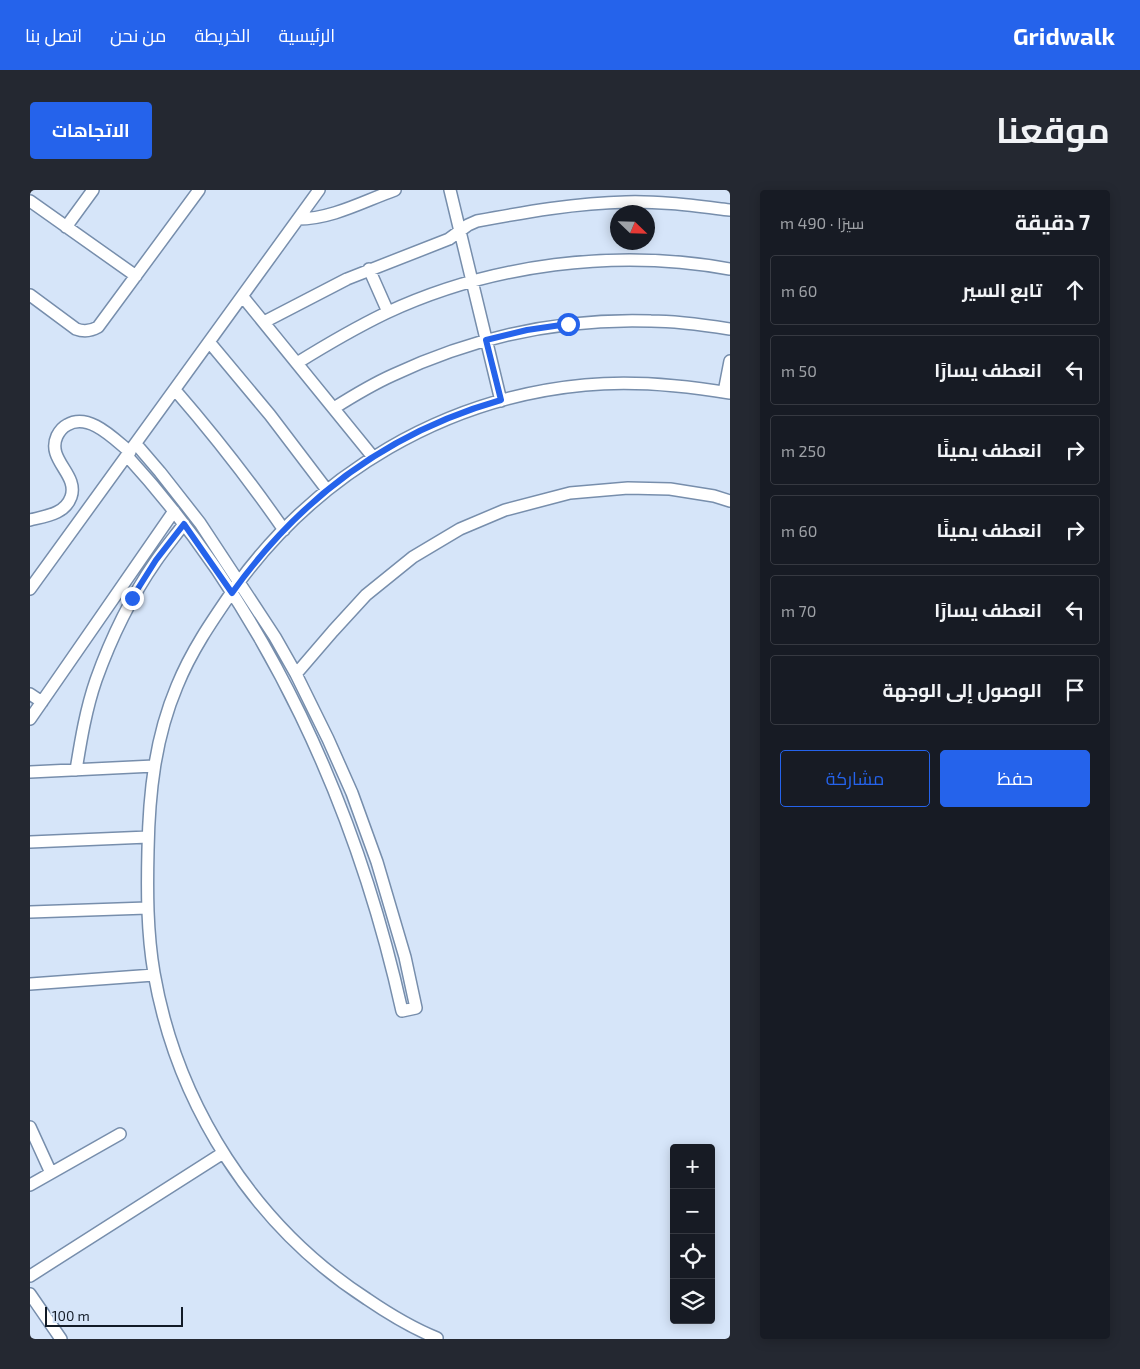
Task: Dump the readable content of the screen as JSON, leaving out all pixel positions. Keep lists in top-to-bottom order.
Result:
{
  "scale_bar": "100 m",
  "north": "bottom right",
  "page": {
    "header": "Gridwalk",
    "nav": [
      "الرئيسية",
      "الخريطة",
      "من نحن",
      "اتصل بنا"
    ],
    "title": "موقعنا",
    "buttons": [
      "الاتجاهات",
      ["حفظ", "مشاركة"]
    ],
    "heading": ["7 دقيقة", "سيرًا · 490 m"],
    "list": [
      ["تابع السير", "60 m"],
      ["انعطف يسارًا", "50 m"],
      ["انعطف يمينًا", "250 m"],
      ["انعطف يمينًا", "60 m"],
      ["انعطف يسارًا", "70 m"],
      "الوصول إلى الوجهة"
    ],
    "map_buttons": ["+", "−"],
    "scale": "100 m"
  }
}
